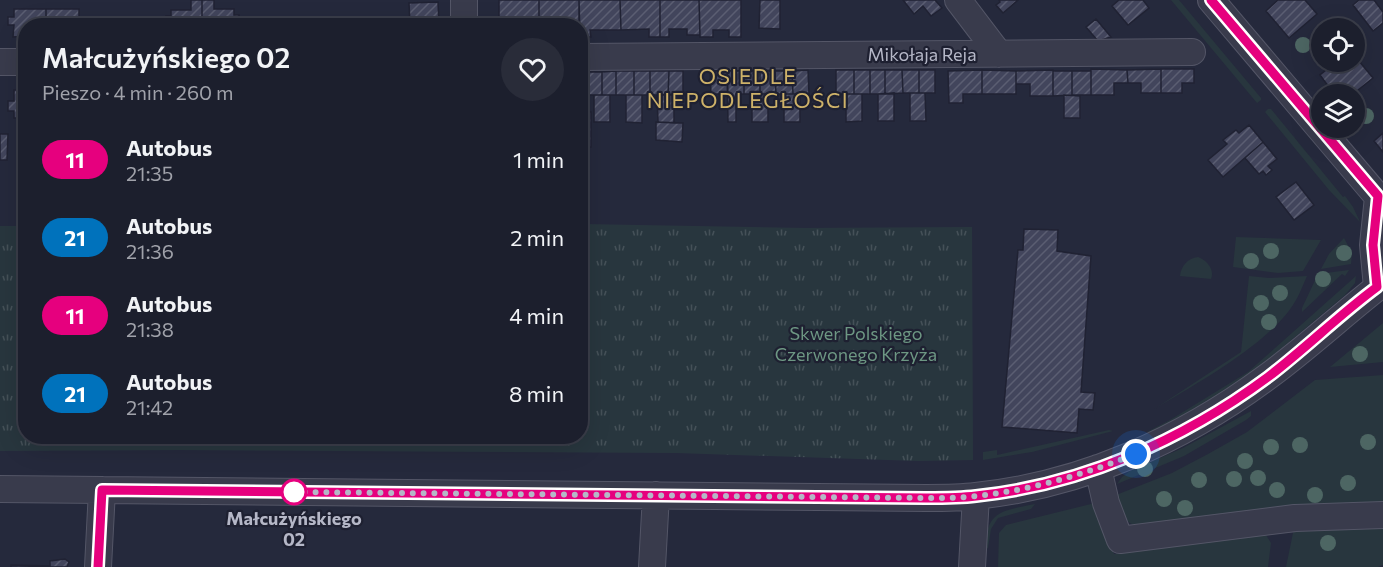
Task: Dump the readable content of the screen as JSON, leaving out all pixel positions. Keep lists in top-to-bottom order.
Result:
{
  "streets": {
    "street": ["Mikołaja Reja"]
  },
  "districts": ["OSIEDLE NIEPODLEGŁOŚCI"],
  "parks": ["Skwer Polskiego Czerwonego Krzyża"],
  "places": ["Małcużyńskiego 02"],
  "lines": ["bus line 11"],
  "page": {
    "heading": ["Małcużyńskiego 02", "Pieszo · 4 min · 260 m"],
    "list": [
      {
        "mark": "11",
        "name": "Autobus",
        "note": "21:35",
        "value": "1 min"
      },
      {
        "mark": "21",
        "name": "Autobus",
        "note": "21:36",
        "value": "2 min"
      },
      {
        "mark": "11",
        "name": "Autobus",
        "note": "21:38",
        "value": "4 min"
      },
      {
        "mark": "21",
        "name": "Autobus",
        "note": "21:42",
        "value": "8 min"
      }
    ]
  }
}
